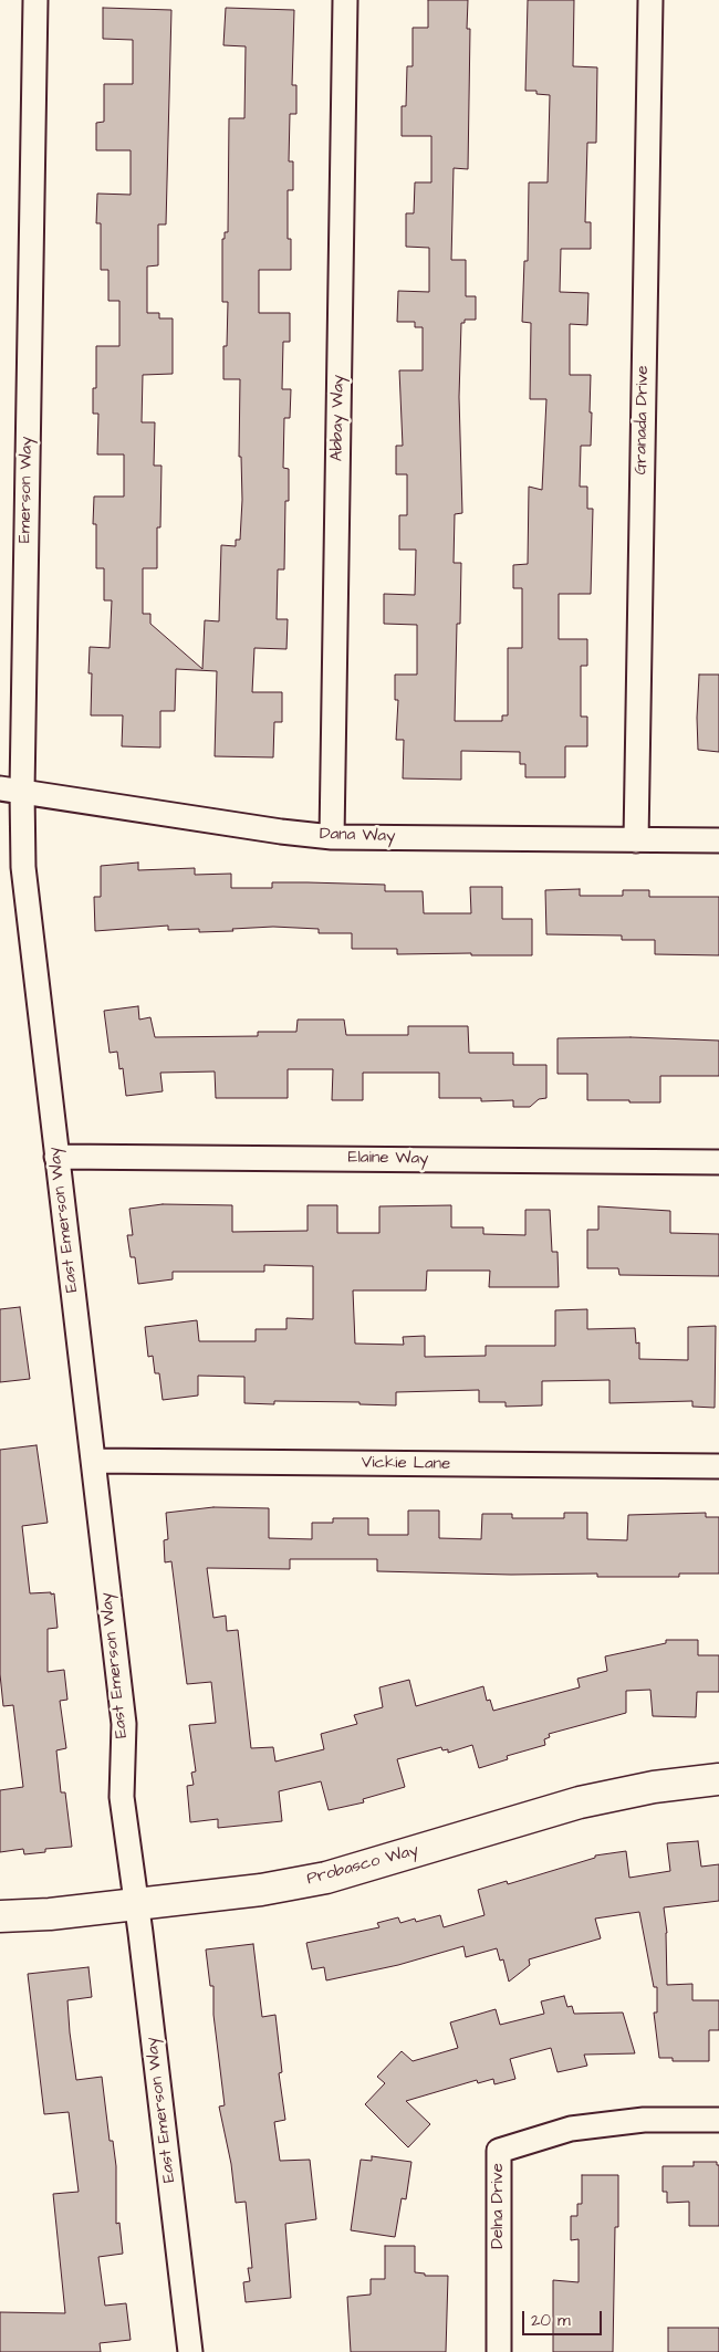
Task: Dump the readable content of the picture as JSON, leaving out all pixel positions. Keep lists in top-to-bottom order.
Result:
{
  "streets": {
    "street": [
      "Abbay Way",
      "Granada Drive",
      "Emerson Way",
      "Dana Way",
      "Elaine Way",
      "East Emerson Way",
      "Vickie Lane",
      "Probasco Way",
      "Delna Drive"
    ]
  },
  "crossings": [
    ["Abbay Way", "Dana Way"],
    ["Granada Drive", "Dana Way"],
    ["Emerson Way", "Dana Way"],
    ["Emerson Way", "East Emerson Way"],
    ["Elaine Way", "East Emerson Way"],
    ["East Emerson Way", "Vickie Lane"],
    ["East Emerson Way", "Probasco Way"]
  ],
  "scale_bar": "20 m"
}
